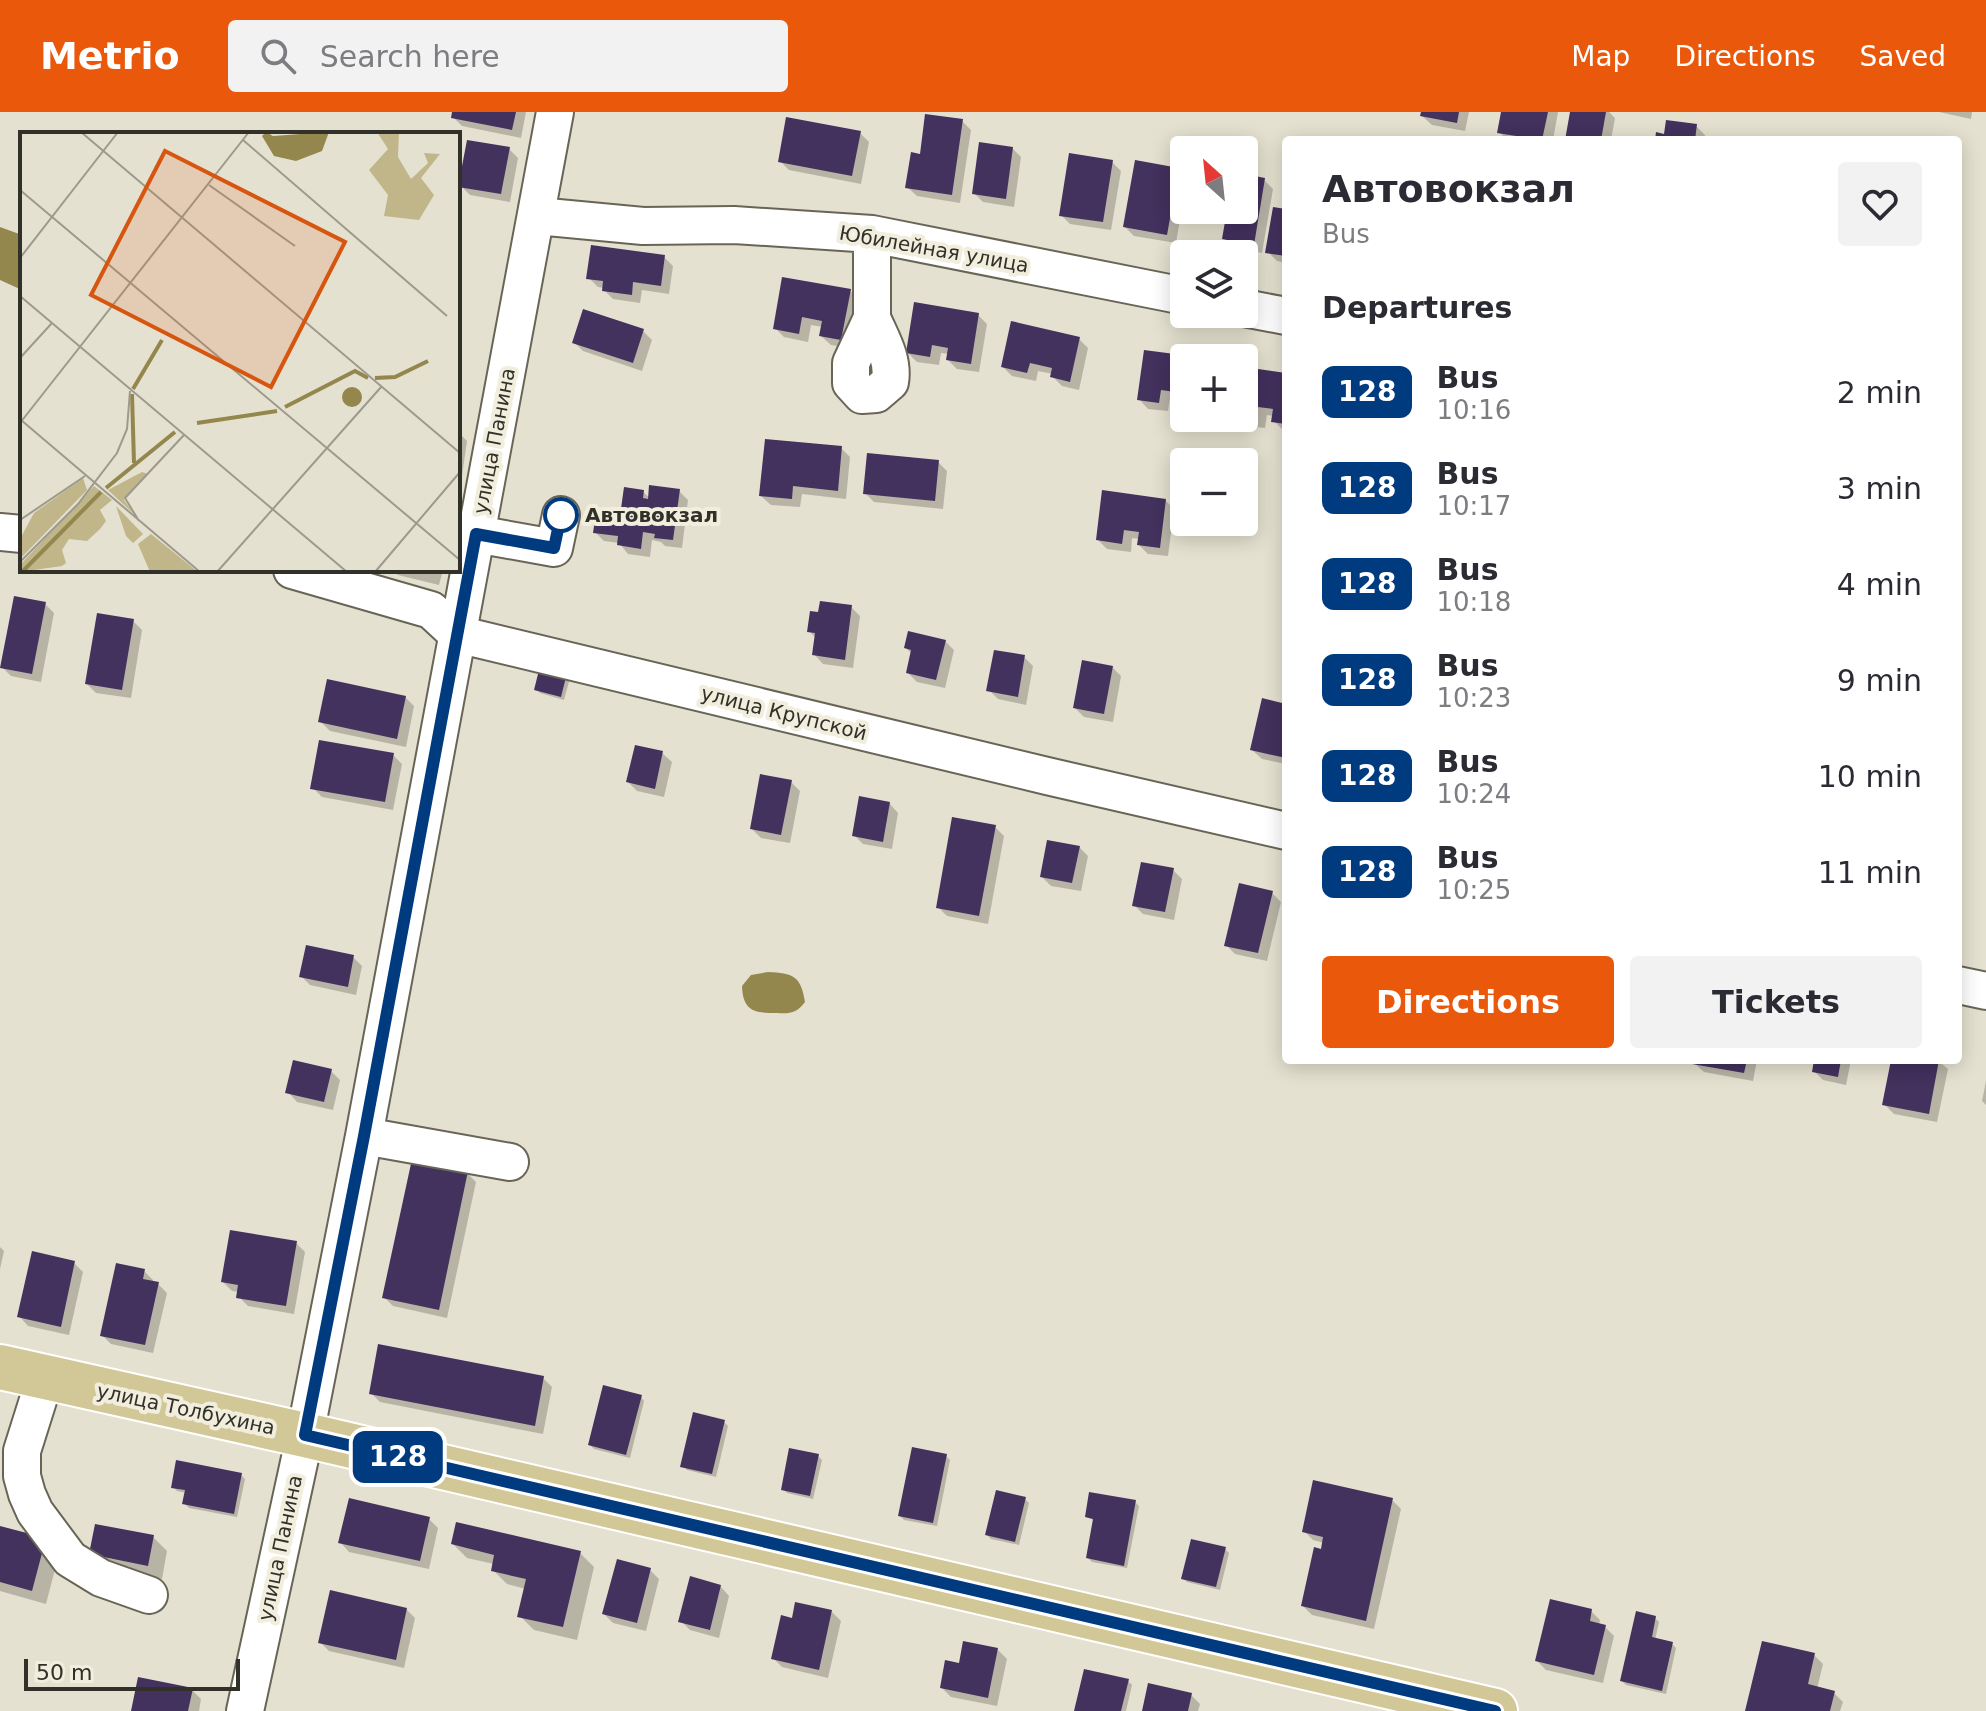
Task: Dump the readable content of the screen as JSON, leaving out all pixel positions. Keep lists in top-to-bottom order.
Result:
{
  "streets": {
    "main road": ["улица Толбухина"],
    "street": ["Юбилейная улица", "улица Панина", "улица Крупской"]
  },
  "crossings": [
    ["Юбилейная улица", "улица Панина"],
    ["улица Панина", "улица Крупской"],
    ["улица Панина", "улица Толбухина"]
  ],
  "places": ["Автовокзал"],
  "lines": ["bus line 128"],
  "scale_bar": "50 m",
  "north": "top left",
  "page": {
    "header": "Metrio",
    "search": "Search here",
    "nav": ["Map", "Directions", "Saved"],
    "on_map": "128",
    "map_buttons": ["+", "−"],
    "heading": [
      ["Автовокзал", "Bus"],
      "Departures"
    ],
    "list": [
      {
        "mark": "128",
        "name": "Bus",
        "note": "10:16",
        "value": "2 min"
      },
      {
        "mark": "128",
        "name": "Bus",
        "note": "10:17",
        "value": "3 min"
      },
      {
        "mark": "128",
        "name": "Bus",
        "note": "10:18",
        "value": "4 min"
      },
      {
        "mark": "128",
        "name": "Bus",
        "note": "10:23",
        "value": "9 min"
      },
      {
        "mark": "128",
        "name": "Bus",
        "note": "10:24",
        "value": "10 min"
      },
      {
        "mark": "128",
        "name": "Bus",
        "note": "10:25",
        "value": "11 min"
      }
    ],
    "buttons": ["Directions", "Tickets"],
    "scale": "50 m"
  }
}
